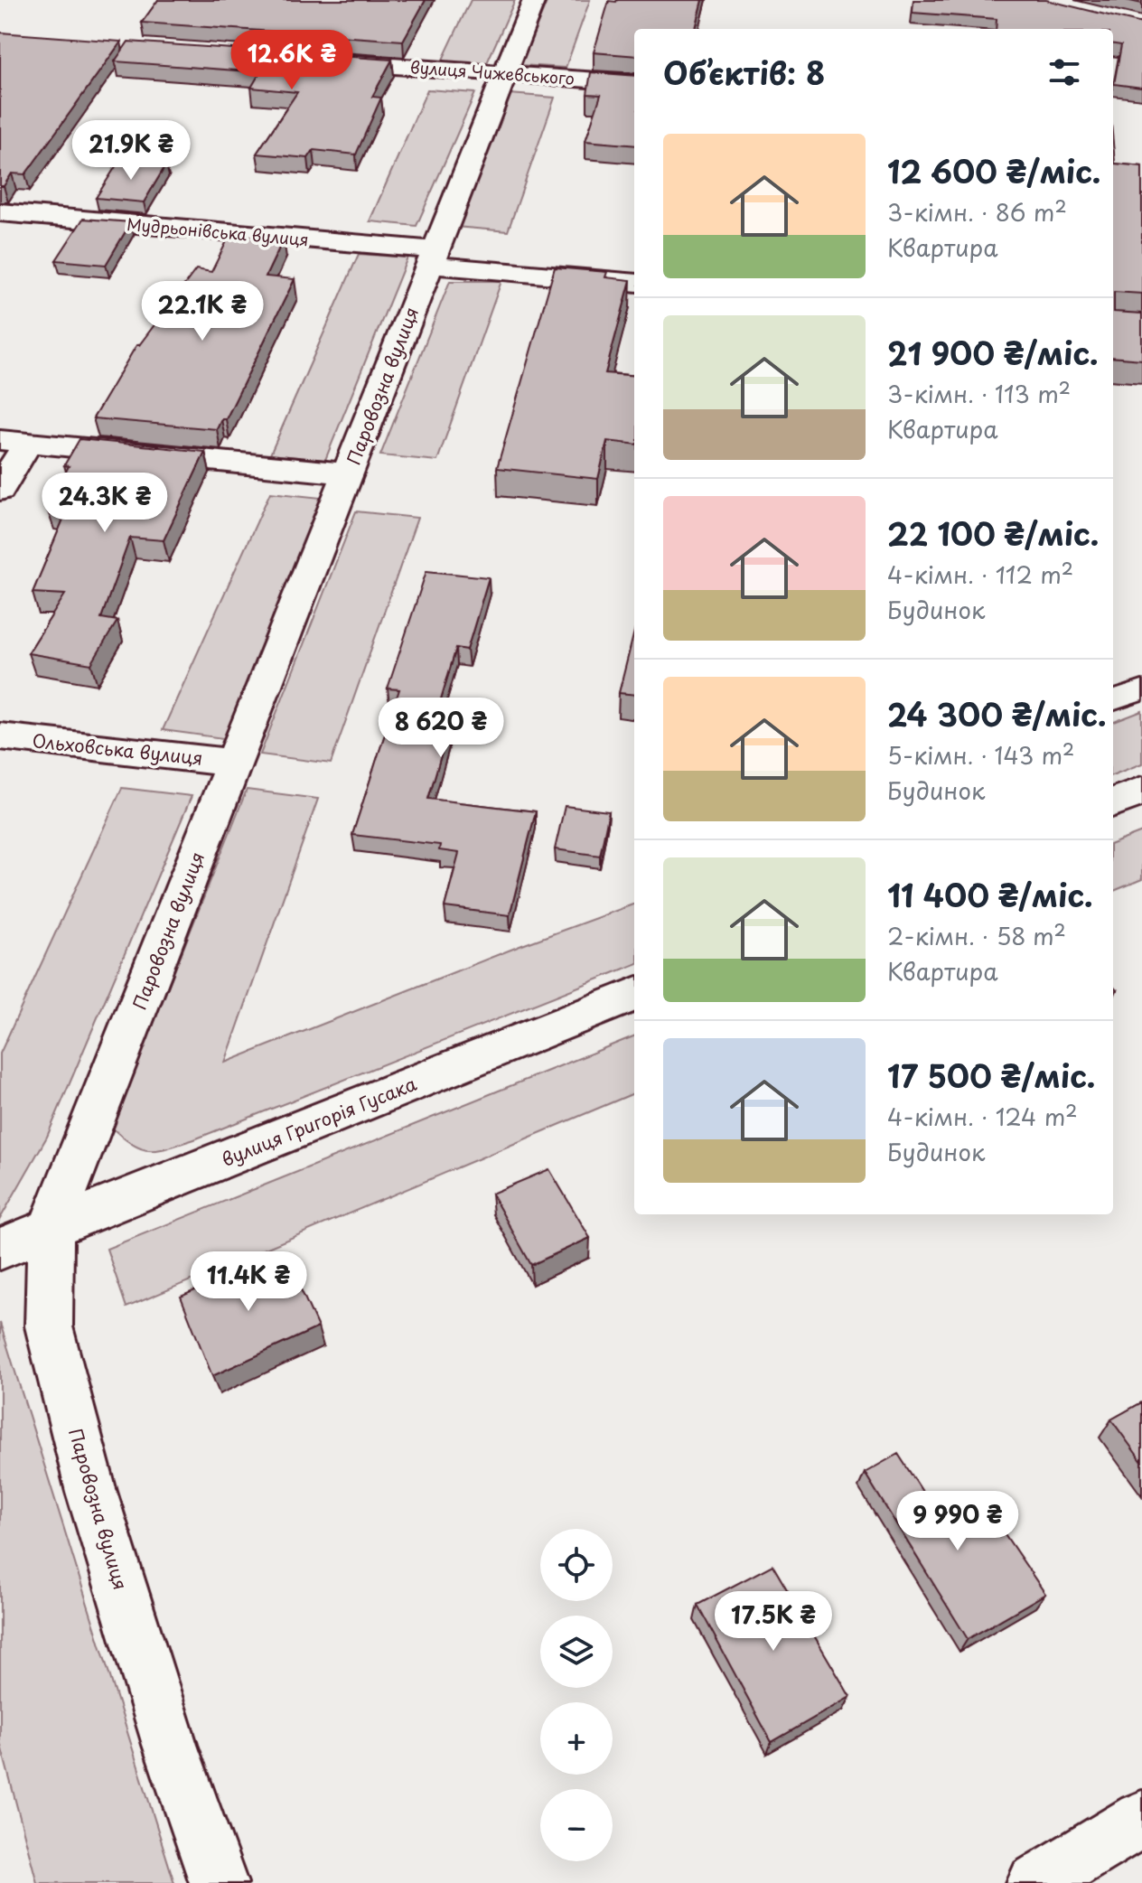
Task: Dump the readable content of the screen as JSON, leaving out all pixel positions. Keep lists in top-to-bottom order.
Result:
{
  "streets": {
    "street": [
      "вулиця Чижевського",
      "Мудрьонівська вулиця",
      "Паровозна вулиця",
      "Ольховська вулиця",
      "вулиця Григорія Гусака"
    ]
  },
  "crossings": [
    ["вулиця Чижевського", "Паровозна вулиця"],
    ["Мудрьонівська вулиця", "Паровозна вулиця"],
    ["Паровозна вулиця", "Ольховська вулиця"],
    ["Паровозна вулиця", "вулиця Григорія Гусака"]
  ],
  "page": {
    "heading": "Об’єктів: 8",
    "price": [
      "12.6K ₴",
      "21.9K ₴",
      "22.1K ₴",
      "24.3K ₴",
      "8 620 ₴",
      "11.4K ₴",
      "9 990 ₴",
      "17.5K ₴"
    ],
    "list": [
      {
        "name": "12 600 ₴/міс.",
        "note": "3-кімн. · 86 m² · Квартира"
      },
      {
        "name": "21 900 ₴/міс.",
        "note": "3-кімн. · 113 m² · Квартира"
      },
      {
        "name": "22 100 ₴/міс.",
        "note": "4-кімн. · 112 m² · Будинок"
      },
      {
        "name": "24 300 ₴/міс.",
        "note": "5-кімн. · 143 m² · Будинок"
      },
      {
        "name": "11 400 ₴/міс.",
        "note": "2-кімн. · 58 m² · Квартира"
      },
      {
        "name": "17 500 ₴/міс.",
        "note": "4-кімн. · 124 m² · Будинок"
      }
    ],
    "map_buttons": ["+", "−"]
  }
}
